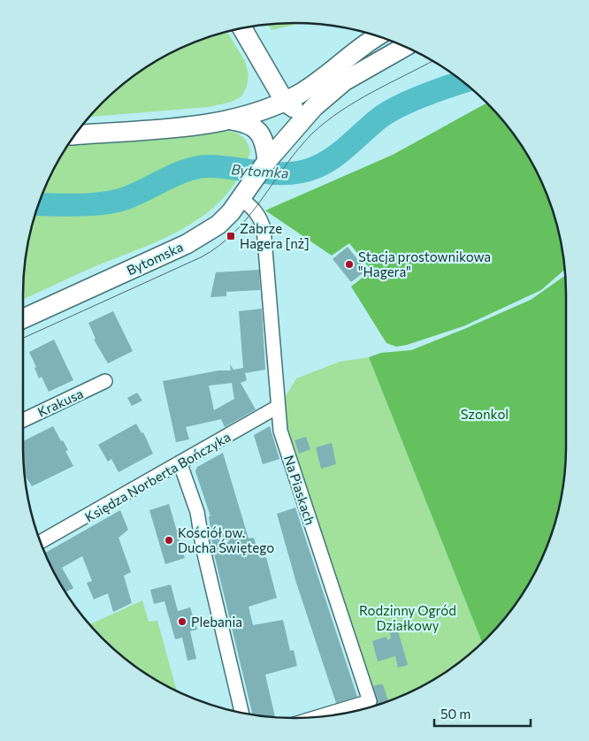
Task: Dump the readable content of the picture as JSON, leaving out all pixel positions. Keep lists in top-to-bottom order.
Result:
{
  "streets": {
    "street": [
      "Bytomska",
      "Krakusa",
      "Księdza Norberta Bończyka",
      "Na Piaskach"
    ]
  },
  "crossings": [
    ["Bytomska", "Na Piaskach"],
    ["Księdza Norberta Bończyka", "Na Piaskach"]
  ],
  "water": ["Bytomka"],
  "parks": ["Szonkol", "Rodzinny Ogród Działkowy"],
  "places": {
    "transit": ["Zabrze Hagera [nż]"],
    "other": ["Stacja prostownikowa \"Hagera\"", "Kościół pw. Ducha Świętego", "Plebania"]
  },
  "scale_bar": "50 m"
}
